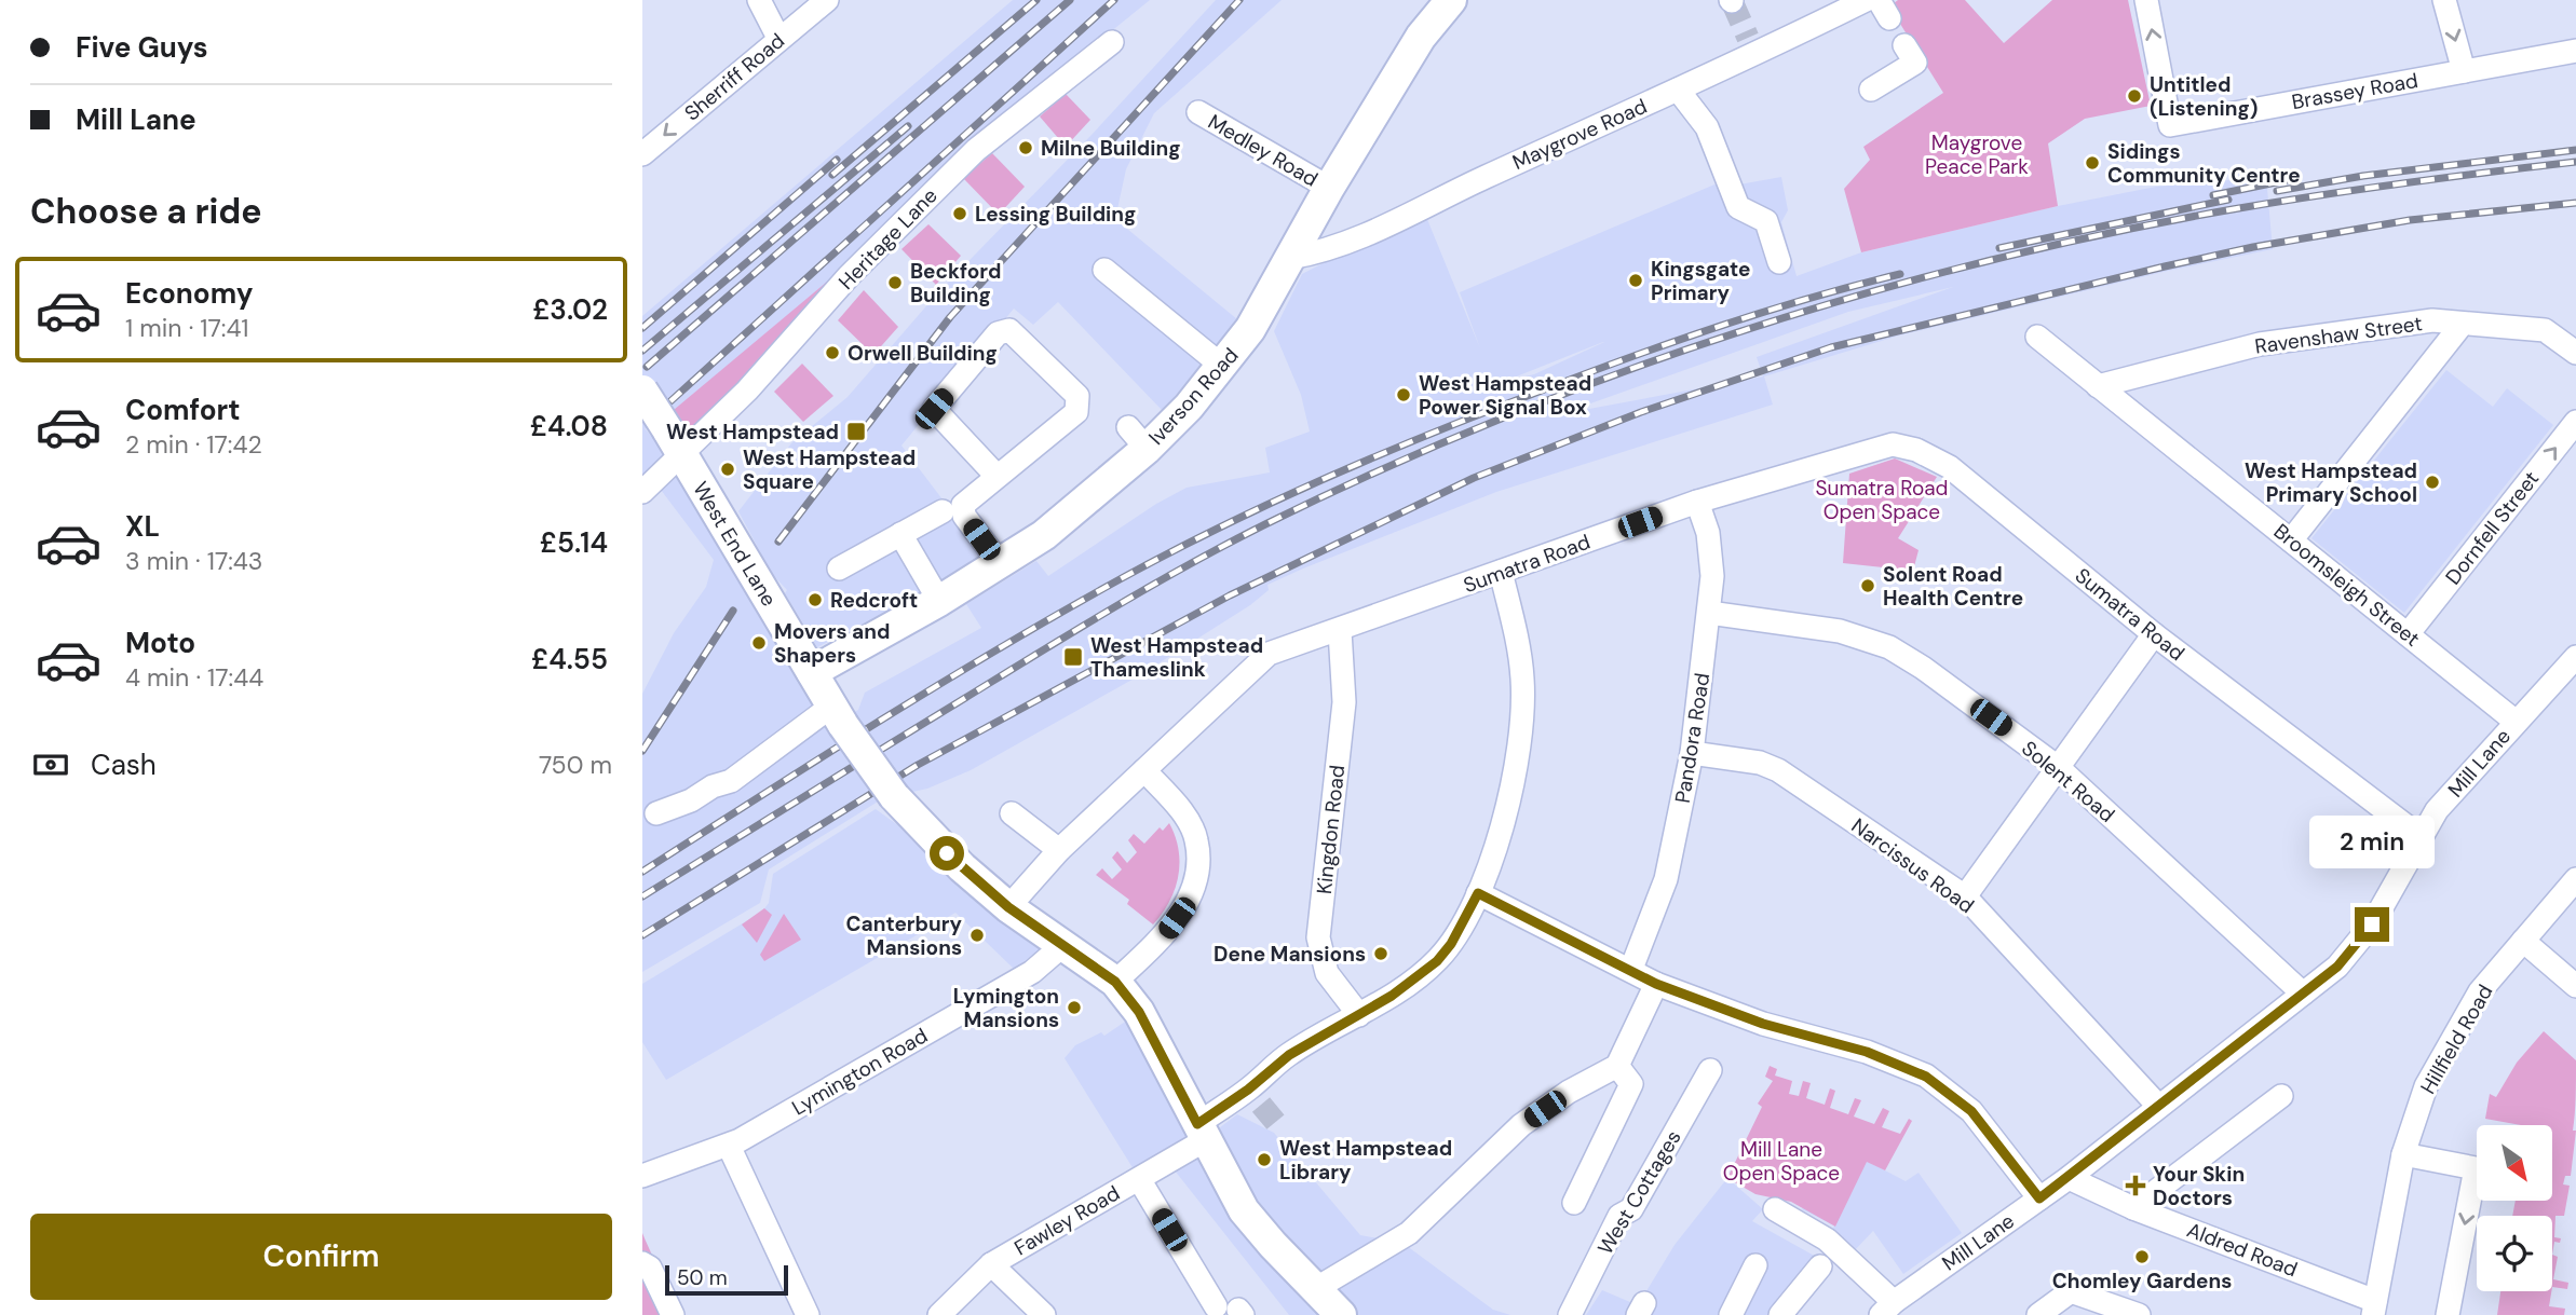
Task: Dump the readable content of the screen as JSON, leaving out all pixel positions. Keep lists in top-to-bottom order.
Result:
{
  "streets": {
    "main road": ["Iverson Road", "West End Lane"],
    "street": [
      "Sherriff Road",
      "Brassey Road",
      "Maygrove Road",
      "Medley Road",
      "Heritage Lane",
      "Ravenshaw Street",
      "Dornfell Street",
      "Sumatra Road",
      "Broomsleigh Street",
      "Pandora Road",
      "Mill Lane",
      "Solent Road",
      "Kingdon Road",
      "Narcissus Road",
      "Hillfield Road",
      "Lymington Road",
      "West Cottages",
      "Fawley Road",
      "Aldred Road"
    ]
  },
  "crossings": [
    ["Maygrove Road", "Iverson Road"],
    ["Medley Road", "Iverson Road"],
    ["Heritage Lane", "West End Lane"],
    ["Ravenshaw Street", "Broomsleigh Street"],
    ["Iverson Road", "West End Lane"],
    ["Dornfell Street", "Broomsleigh Street"],
    ["West End Lane", "Sumatra Road"],
    ["West End Lane", "Lymington Road"],
    ["West End Lane", "Fawley Road"],
    ["Sumatra Road", "Pandora Road"],
    ["Sumatra Road", "Mill Lane"],
    ["Sumatra Road", "Kingdon Road"],
    ["Sumatra Road", "Fawley Road"],
    ["Broomsleigh Street", "Mill Lane"],
    ["Pandora Road", "Solent Road"],
    ["Pandora Road", "Narcissus Road"],
    ["Mill Lane", "Solent Road"],
    ["Mill Lane", "Narcissus Road"],
    ["Mill Lane", "Aldred Road"],
    ["Kingdon Road", "Fawley Road"],
    ["Hillfield Road", "Aldred Road"]
  ],
  "one_way": ["Sherriff Road"],
  "parks": ["Maygrove Peace Park", "Sumatra Road Open Space", "Mill Lane Open Space"],
  "places": {
    "other": [
      "Untitled (Listening)",
      "Milne Building",
      "Sidings Community Centre",
      "Lessing Building",
      "Kingsgate Primary",
      "Beckford Building",
      "Orwell Building",
      "West Hampstead Power Signal Box",
      "West Hampstead Square",
      "West Hampstead Primary School",
      "Solent Road Health Centre",
      "Redcroft",
      "Movers and Shapers",
      "Canterbury Mansions",
      "Dene Mansions",
      "Lymington Mansions",
      "West Hampstead Library",
      "Chomley Gardens"
    ],
    "transit": ["West Hampstead", "West Hampstead Thameslink"],
    "health": ["Your Skin Doctors"]
  },
  "scale_bar": "50 m",
  "north": "bottom right",
  "page": {
    "banner": ["Five Guys", "Mill Lane"],
    "heading": "Choose a ride",
    "list": [
      {
        "name": "Economy",
        "note": "1 min · 17:41",
        "value": "£3.02"
      },
      {
        "name": "Comfort",
        "note": "2 min · 17:42",
        "value": "£4.08"
      },
      {
        "name": "XL",
        "note": "3 min · 17:43",
        "value": "£5.14"
      },
      {
        "name": "Moto",
        "note": "4 min · 17:44",
        "value": "£4.55"
      }
    ],
    "pay": ["Cash", "750 m"],
    "bubble": "2 min",
    "buttons": "Confirm",
    "scale": "50 m"
  }
}
